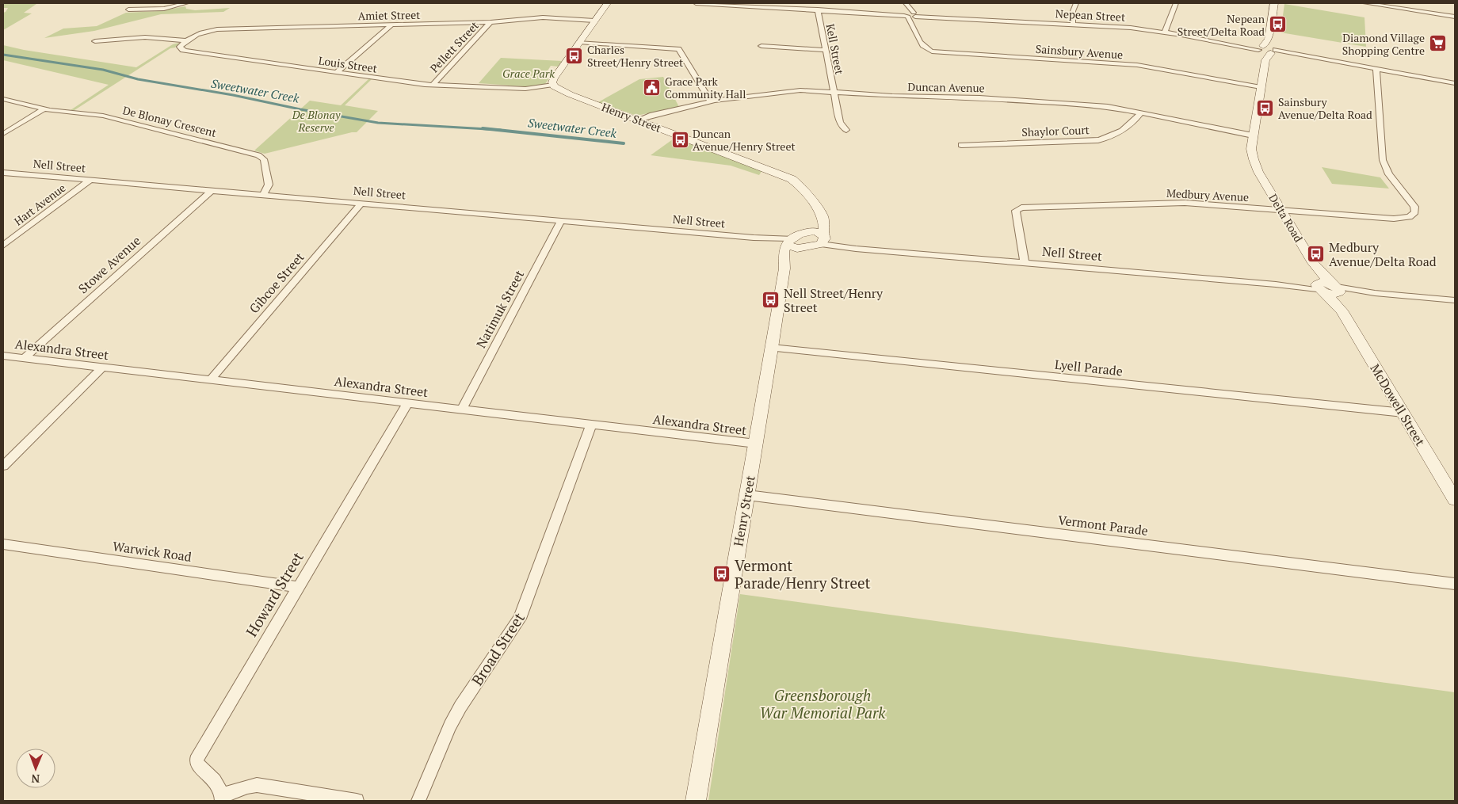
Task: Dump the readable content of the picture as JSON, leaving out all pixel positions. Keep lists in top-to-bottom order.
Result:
{
  "streets": {
    "street": [
      "Amiet Street",
      "Nepean Street",
      "Pellett Street",
      "Kell Street",
      "Sainsbury Avenue",
      "Louis Street",
      "Duncan Avenue",
      "Henry Street",
      "De Blonay Crescent",
      "Shaylor Court",
      "Nell Street",
      "Medbury Avenue",
      "Hart Avenue",
      "Delta Road",
      "Stowe Avenue",
      "Gibcoe Street",
      "Natimuk Street",
      "Alexandra Street",
      "Lyell Parade",
      "McDowell Street",
      "Vermont Parade",
      "Warwick Road",
      "Howard Street",
      "Broad Street"
    ]
  },
  "crossings": [
    ["Amiet Street", "Pellett Street"],
    ["Amiet Street", "Louis Street"],
    ["Nepean Street", "Kell Street"],
    ["Nepean Street", "Sainsbury Avenue"],
    ["Nepean Street", "Medbury Avenue"],
    ["Nepean Street", "Delta Road"],
    ["Pellett Street", "Louis Street"],
    ["Kell Street", "Duncan Avenue"],
    ["Sainsbury Avenue", "Delta Road"],
    ["Louis Street", "Henry Street"],
    ["Duncan Avenue", "Henry Street"],
    ["Duncan Avenue", "Shaylor Court"],
    ["Duncan Avenue", "Delta Road"],
    ["Henry Street", "Nell Street"],
    ["Henry Street", "Alexandra Street"],
    ["Henry Street", "Lyell Parade"],
    ["Henry Street", "Vermont Parade"],
    ["De Blonay Crescent", "Nell Street"],
    ["Nell Street", "Medbury Avenue"],
    ["Nell Street", "Hart Avenue"],
    ["Nell Street", "Delta Road"],
    ["Nell Street", "Stowe Avenue"],
    ["Nell Street", "Gibcoe Street"],
    ["Nell Street", "Natimuk Street"],
    ["Nell Street", "McDowell Street"],
    ["Medbury Avenue", "Delta Road"],
    ["Delta Road", "McDowell Street"],
    ["Stowe Avenue", "Alexandra Street"],
    ["Gibcoe Street", "Alexandra Street"],
    ["Natimuk Street", "Alexandra Street"],
    ["Alexandra Street", "Howard Street"],
    ["Alexandra Street", "Broad Street"],
    ["Lyell Parade", "McDowell Street"],
    ["Warwick Road", "Howard Street"]
  ],
  "water": ["Sweetwater Creek"],
  "parks": ["Grace Park", "De Blonay Reserve", "Greensborough War Memorial Park"],
  "places": {
    "bus stop": [
      "Nepean Street/Delta Road",
      "Charles Street/Henry Street",
      "Sainsbury Avenue/Delta Road",
      "Duncan Avenue/Henry Street",
      "Medbury Avenue/Delta Road",
      "Nell Street/Henry Street",
      "Vermont Parade/Henry Street"
    ],
    "supermarket": ["Diamond Village Shopping Centre"],
    "public building": ["Grace Park Community Hall"]
  },
  "north": "bottom"
}
